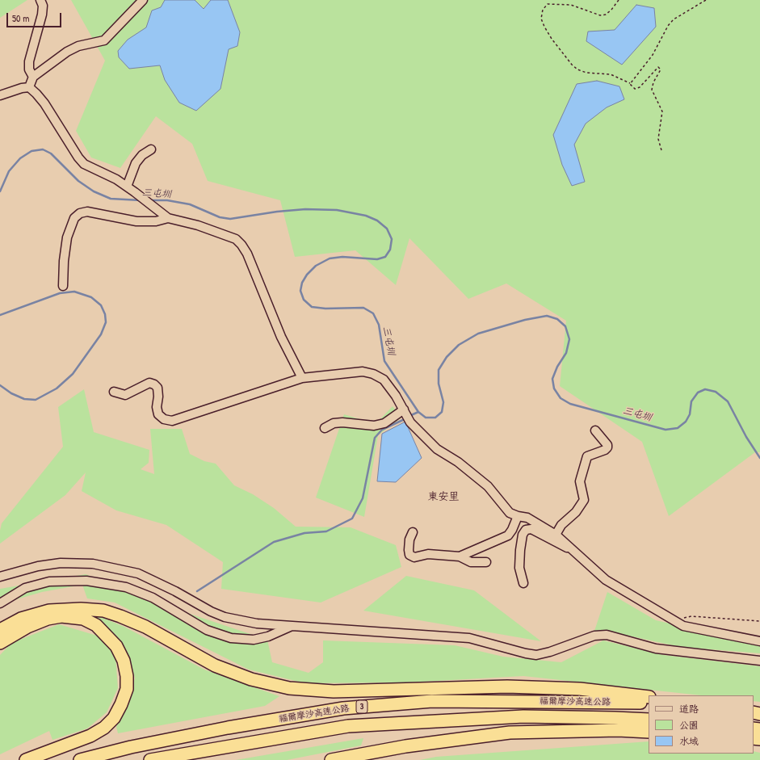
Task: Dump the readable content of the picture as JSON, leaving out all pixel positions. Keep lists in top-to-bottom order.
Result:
{
  "streets": {
    "highway": ["福爾摩沙高速公路", "3"]
  },
  "districts": ["東安里"],
  "water": ["三屯圳"],
  "legend": ["道路", "公園", "水域"],
  "scale_bar": "50 m"
}
